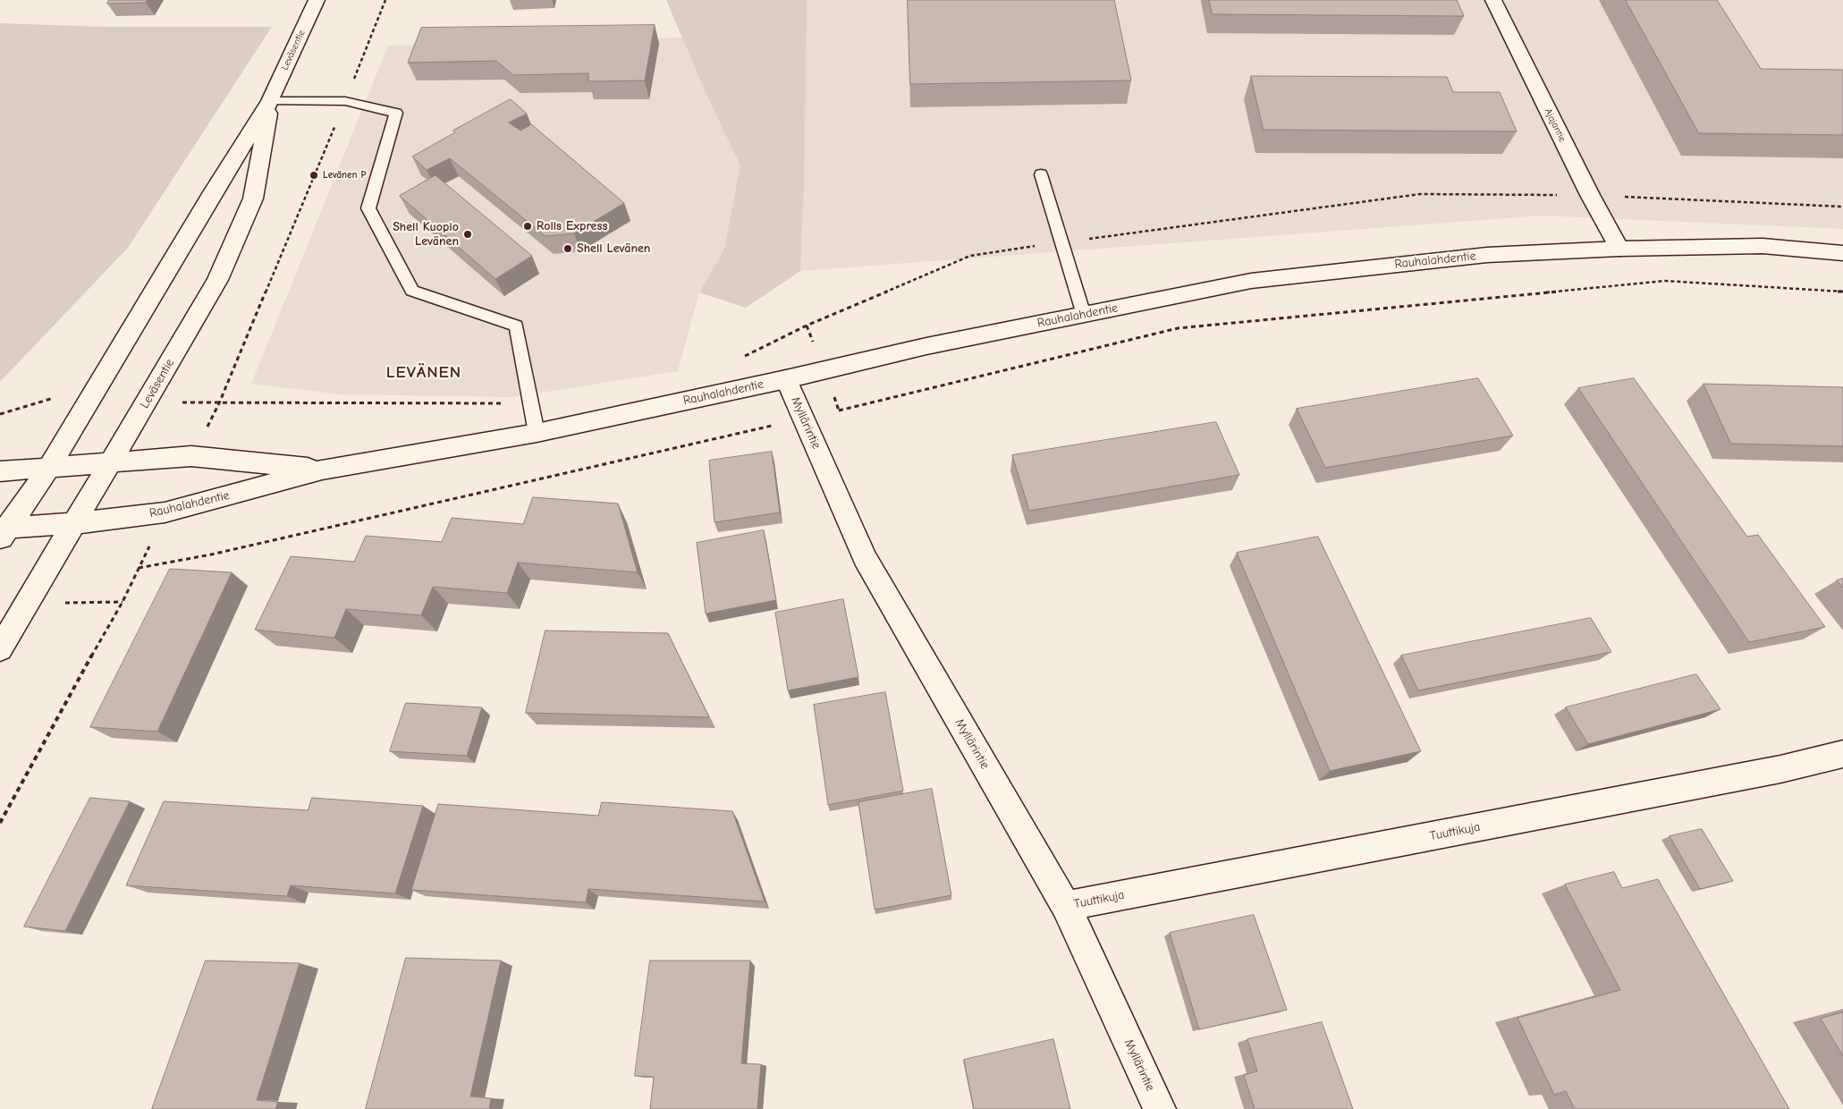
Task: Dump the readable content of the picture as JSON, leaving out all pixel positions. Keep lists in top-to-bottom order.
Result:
{
  "streets": {
    "main road": [
      "Leväsentie",
      "Ajajantie",
      "Rauhalahdentie",
      "Myllärintie",
      "Tuuttikuja"
    ]
  },
  "crossings": [
    ["Leväsentie", "Rauhalahdentie"],
    ["Ajajantie", "Rauhalahdentie"],
    ["Rauhalahdentie", "Myllärintie"],
    ["Myllärintie", "Tuuttikuja"]
  ],
  "districts": ["LEVÄNEN"],
  "places": [
    "Levänen P",
    "Rolls Express",
    "Shell Kuopio Levänen",
    "Shell Levänen"
  ]
}
